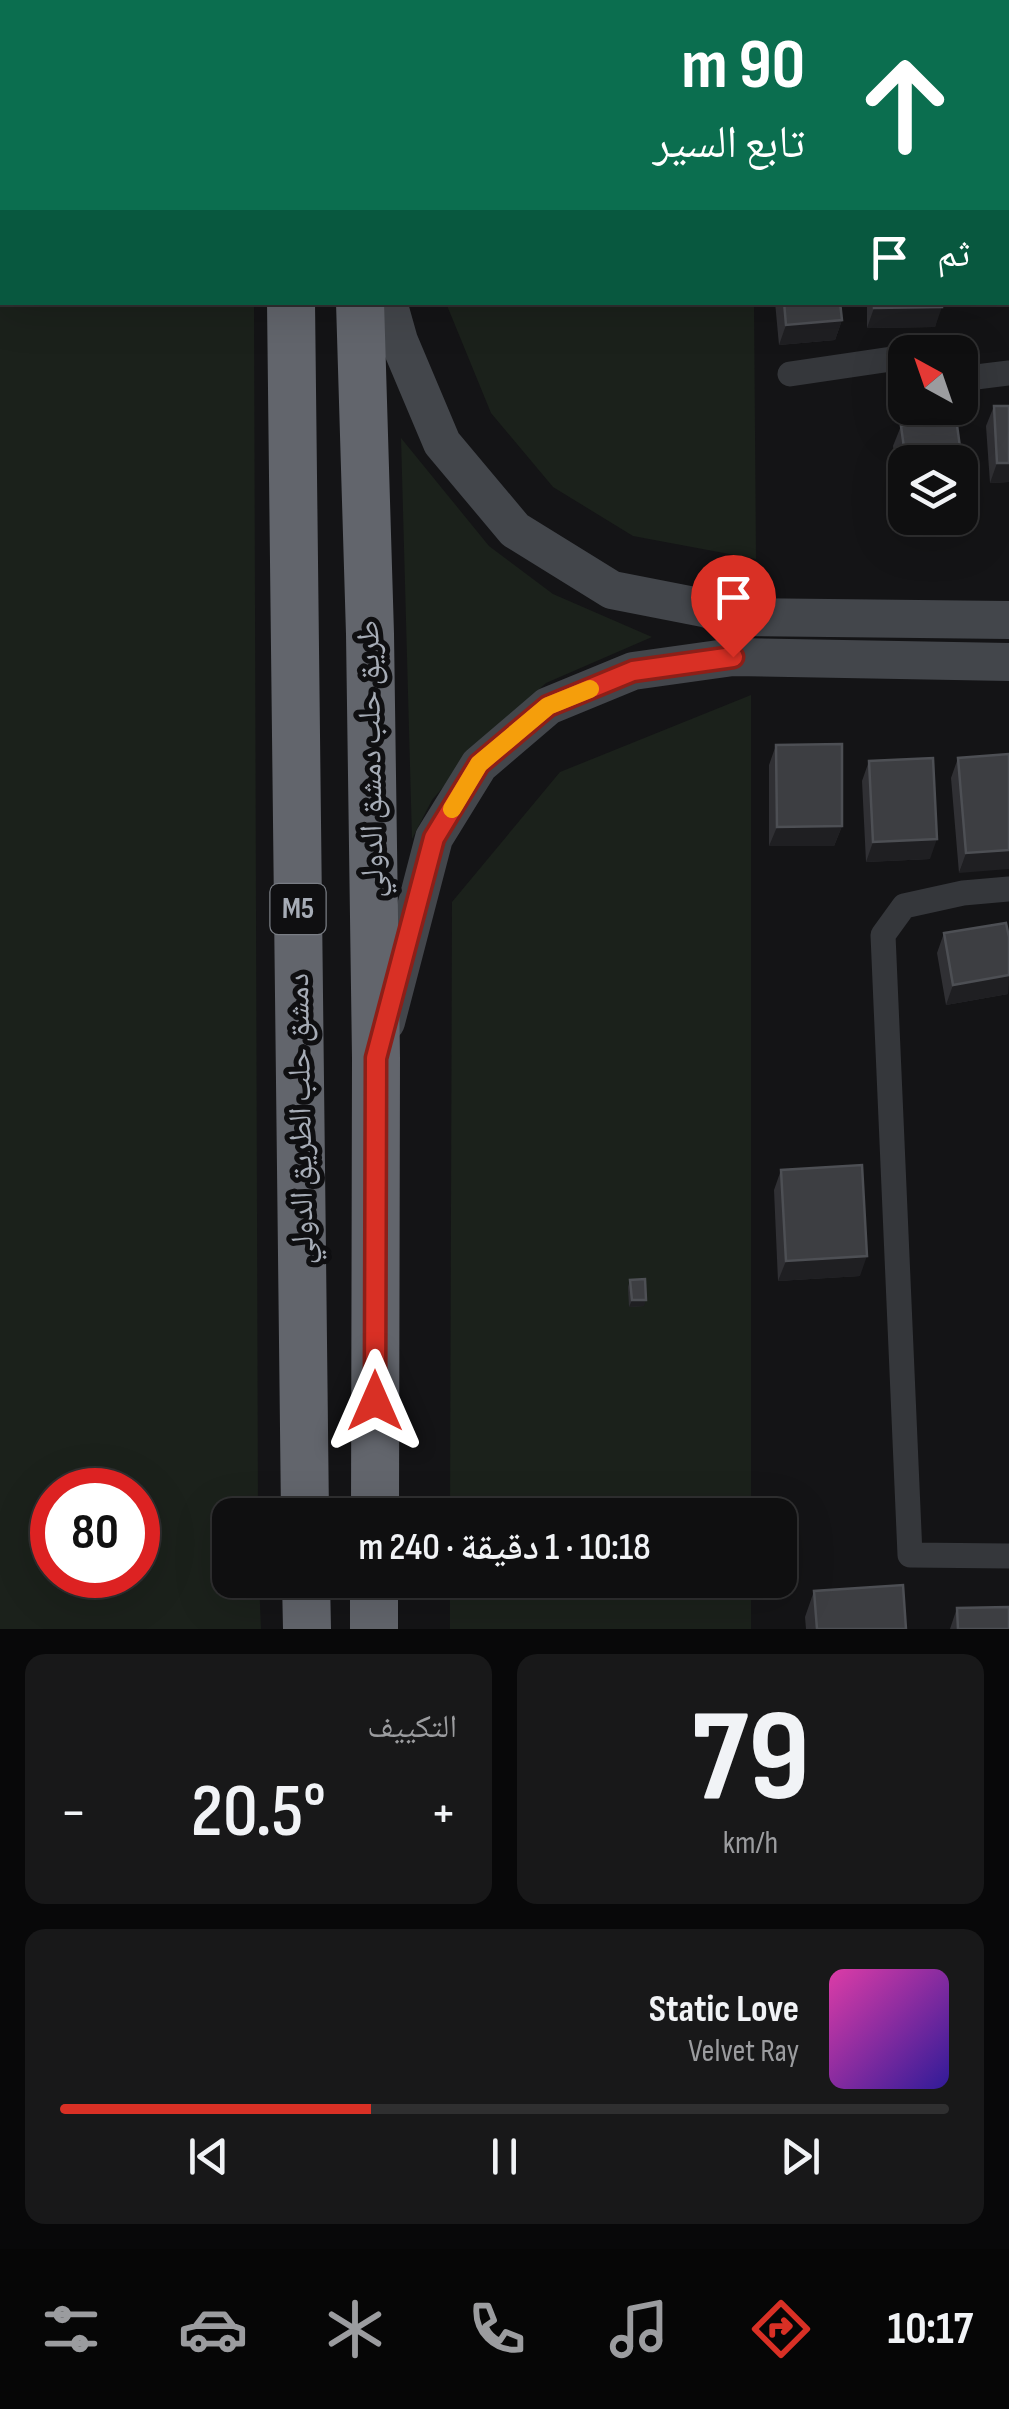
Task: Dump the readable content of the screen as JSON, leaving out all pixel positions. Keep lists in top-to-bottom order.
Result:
{
  "streets": {
    "highway": ["طريق حلب دمشق الدولي", "M5", "دمشق حلب الطريق الدولي"]
  },
  "north": "top left",
  "page": {
    "turn": ["90 m", "تابع السير"],
    "then": "ثم",
    "limit": "80",
    "trip": "10:18 · 1 دقيقة · 240 m",
    "tile": [
      ["79", "km/h"],
      "التكييف"
    ],
    "heat": ["−", "20.5°", "+"],
    "song": ["Static Love", "Velvet Ray"],
    "tabs": "10:17"
  }
}
